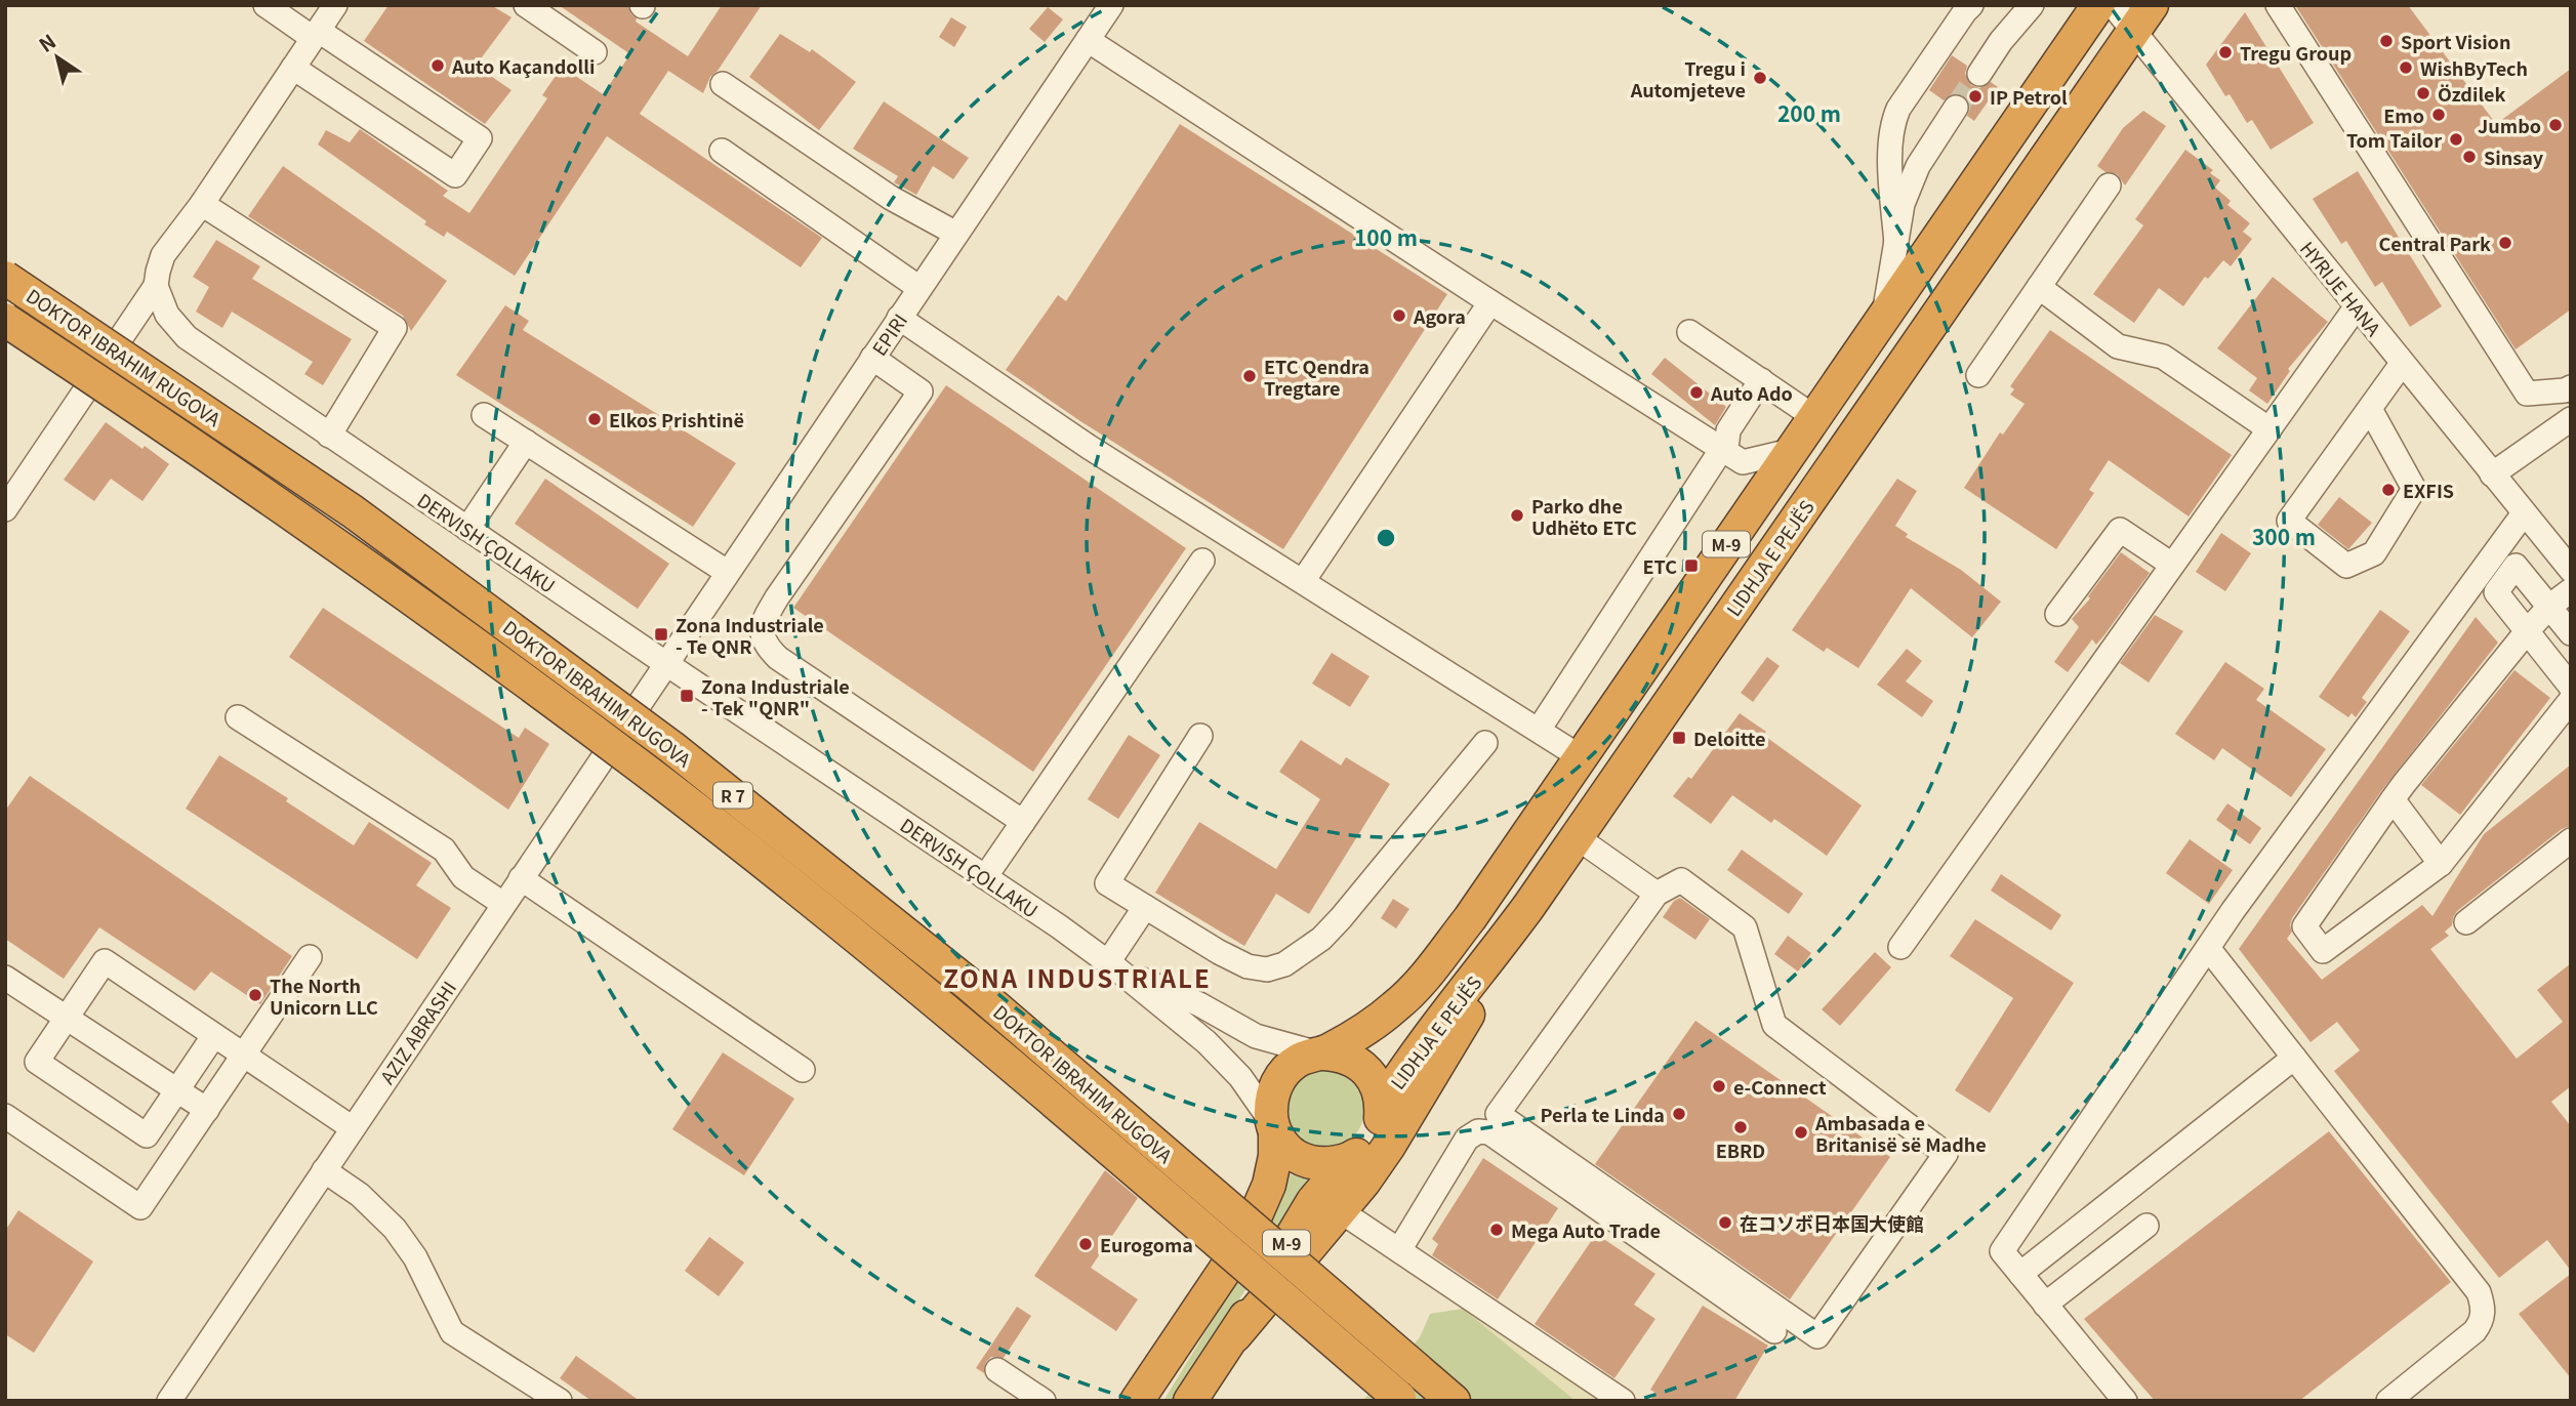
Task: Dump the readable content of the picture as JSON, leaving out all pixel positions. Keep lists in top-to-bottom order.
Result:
{
  "streets": {
    "highway": [
      "DOKTOR IBRAHIM RUGOVA",
      "M-9",
      "LIDHJA E PEJËS",
      "R 7"
    ],
    "street": [
      "HYRIJE HANA",
      "EPIRI",
      "DERVISH ÇOLLAKU",
      "AZIZ ABRASHI"
    ]
  },
  "crossings": [
    ["HYRIJE HANA", "LIDHJA E PEJËS"],
    ["EPIRI", "DERVISH ÇOLLAKU"],
    ["EPIRI", "AZIZ ABRASHI"],
    ["DERVISH ÇOLLAKU", "AZIZ ABRASHI"],
    ["M-9", "LIDHJA E PEJËS"]
  ],
  "districts": ["ZONA INDUSTRIALE"],
  "places": {
    "other": [
      "Sport Vision",
      "Tregu Group",
      "Auto Kaçandolli",
      "WishByTech",
      "Tregu i Automjeteve",
      "Özdilek",
      "IP Petrol",
      "Emo",
      "Jumbo",
      "Tom Tailor",
      "Sinsay",
      "Central Park",
      "Agora",
      "ETC Qendra Tregtare",
      "Auto Ado",
      "Elkos Prishtinë",
      "EXFIS",
      "Parko dhe Udhëto ETC",
      "The North Unicorn LLC",
      "e-Connect",
      "Perla te Linda",
      "EBRD",
      "Ambasada e Britanisë së Madhe",
      "在コソボ日本国大使館",
      "Mega Auto Trade",
      "Eurogoma"
    ],
    "transit": [
      "ETC",
      "Zona Industriale - Te QNR",
      "Zona Industriale - Tek \"QNR\"",
      "Deloitte"
    ]
  },
  "north": "top left",
  "rings": ["200 m", "100 m", "300 m"]
}
